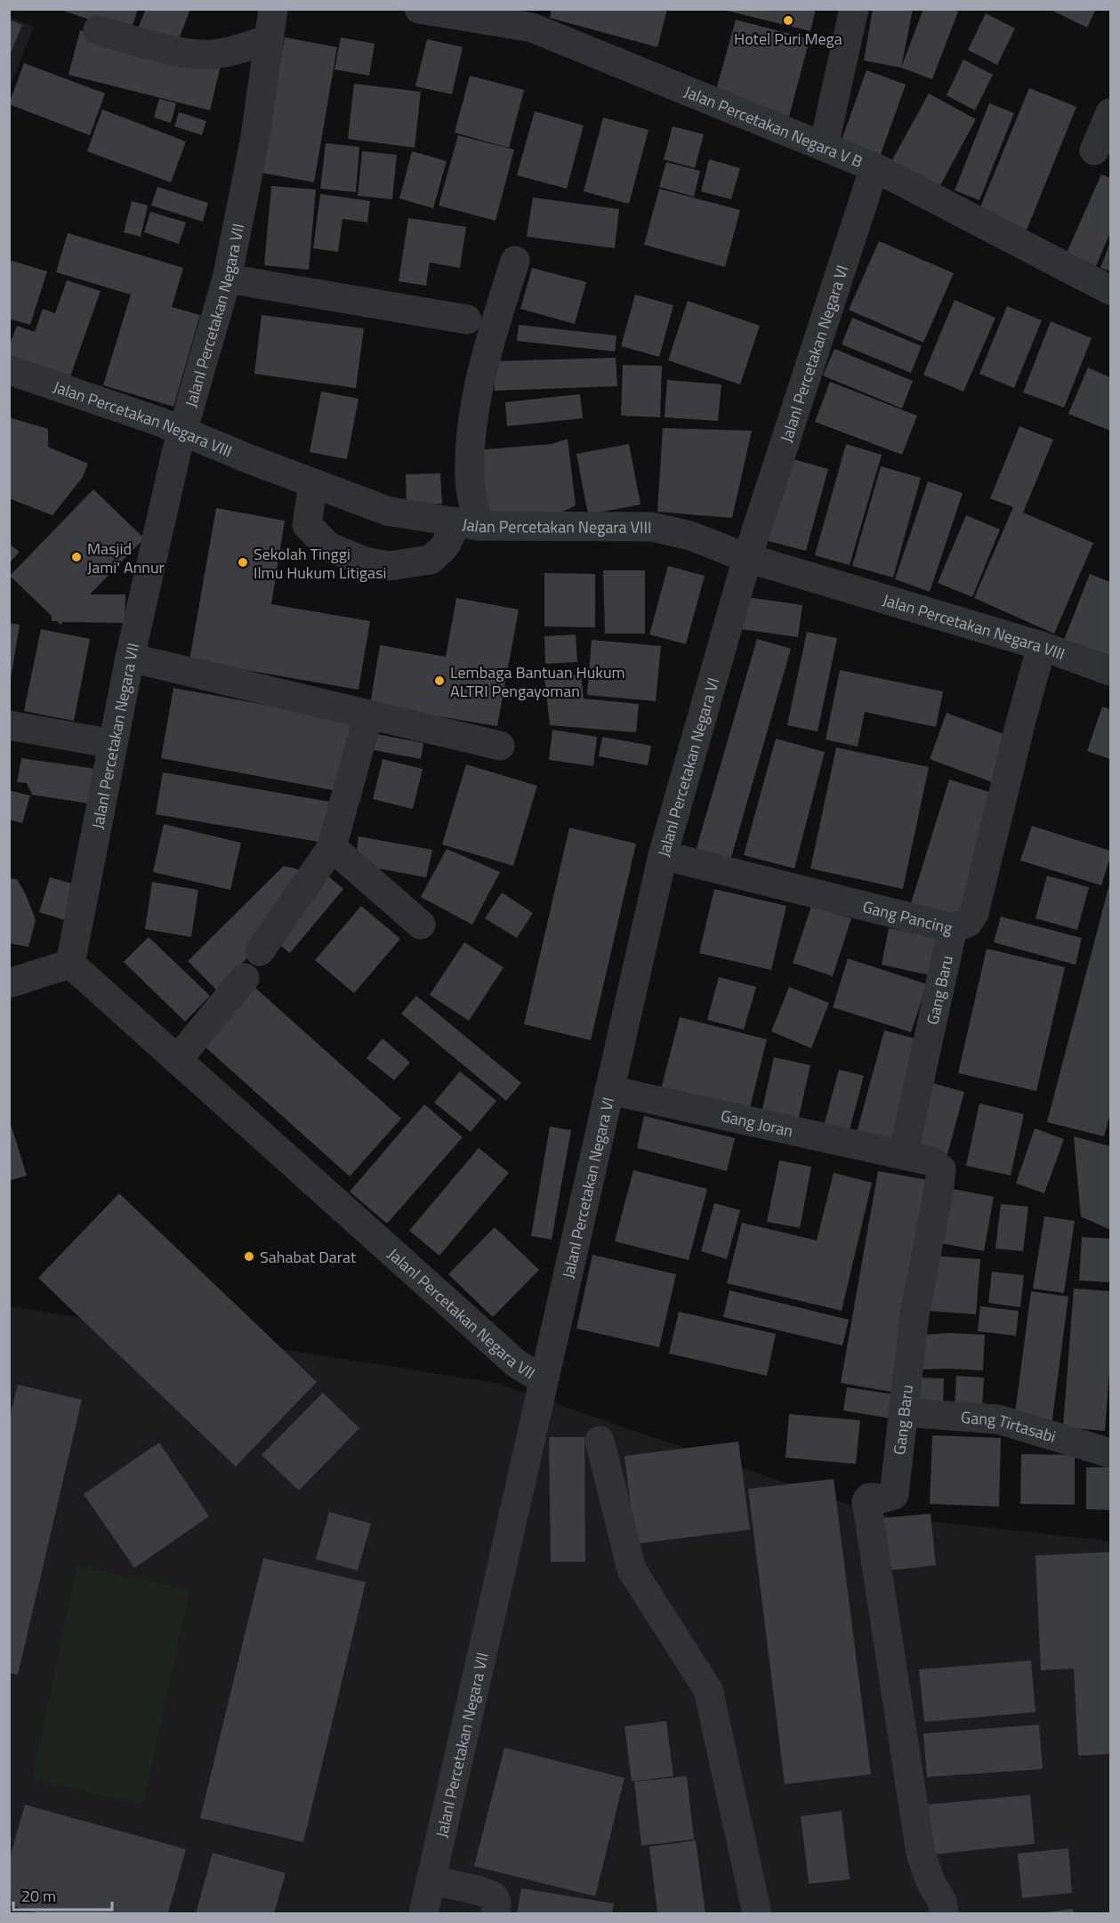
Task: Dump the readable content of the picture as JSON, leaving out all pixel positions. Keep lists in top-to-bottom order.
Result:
{
  "streets": {
    "street": [
      "Jalan Percetakan Negara V B",
      "Jalanl Percetakan Negara VII",
      "Jalanl Percetakan Negara VI",
      "Jalan Percetakan Negara VIII",
      "Gang Pancing",
      "Gang Baru",
      "Gang Joran",
      "Gang Tirtasabi"
    ]
  },
  "crossings": [
    ["Jalan Percetakan Negara V B", "Jalanl Percetakan Negara VI"],
    ["Jalanl Percetakan Negara VII", "Jalanl Percetakan Negara VI"],
    ["Jalanl Percetakan Negara VII", "Jalan Percetakan Negara VIII"],
    ["Jalanl Percetakan Negara VI", "Jalan Percetakan Negara VIII"],
    ["Jalanl Percetakan Negara VI", "Gang Pancing"],
    ["Jalanl Percetakan Negara VI", "Gang Joran"],
    ["Jalan Percetakan Negara VIII", "Gang Pancing"],
    ["Gang Pancing", "Gang Baru"],
    ["Gang Baru", "Gang Joran"],
    ["Gang Baru", "Gang Tirtasabi"]
  ],
  "places": [
    "Hotel Puri Mega",
    "Masjid Jami' Annur",
    "Sekolah Tinggi Ilmu Hukum Litigasi",
    "Lembaga Bantuan Hukum ALTRI Pengayoman",
    "Sahabat Darat"
  ],
  "scale_bar": "20 m"
}
